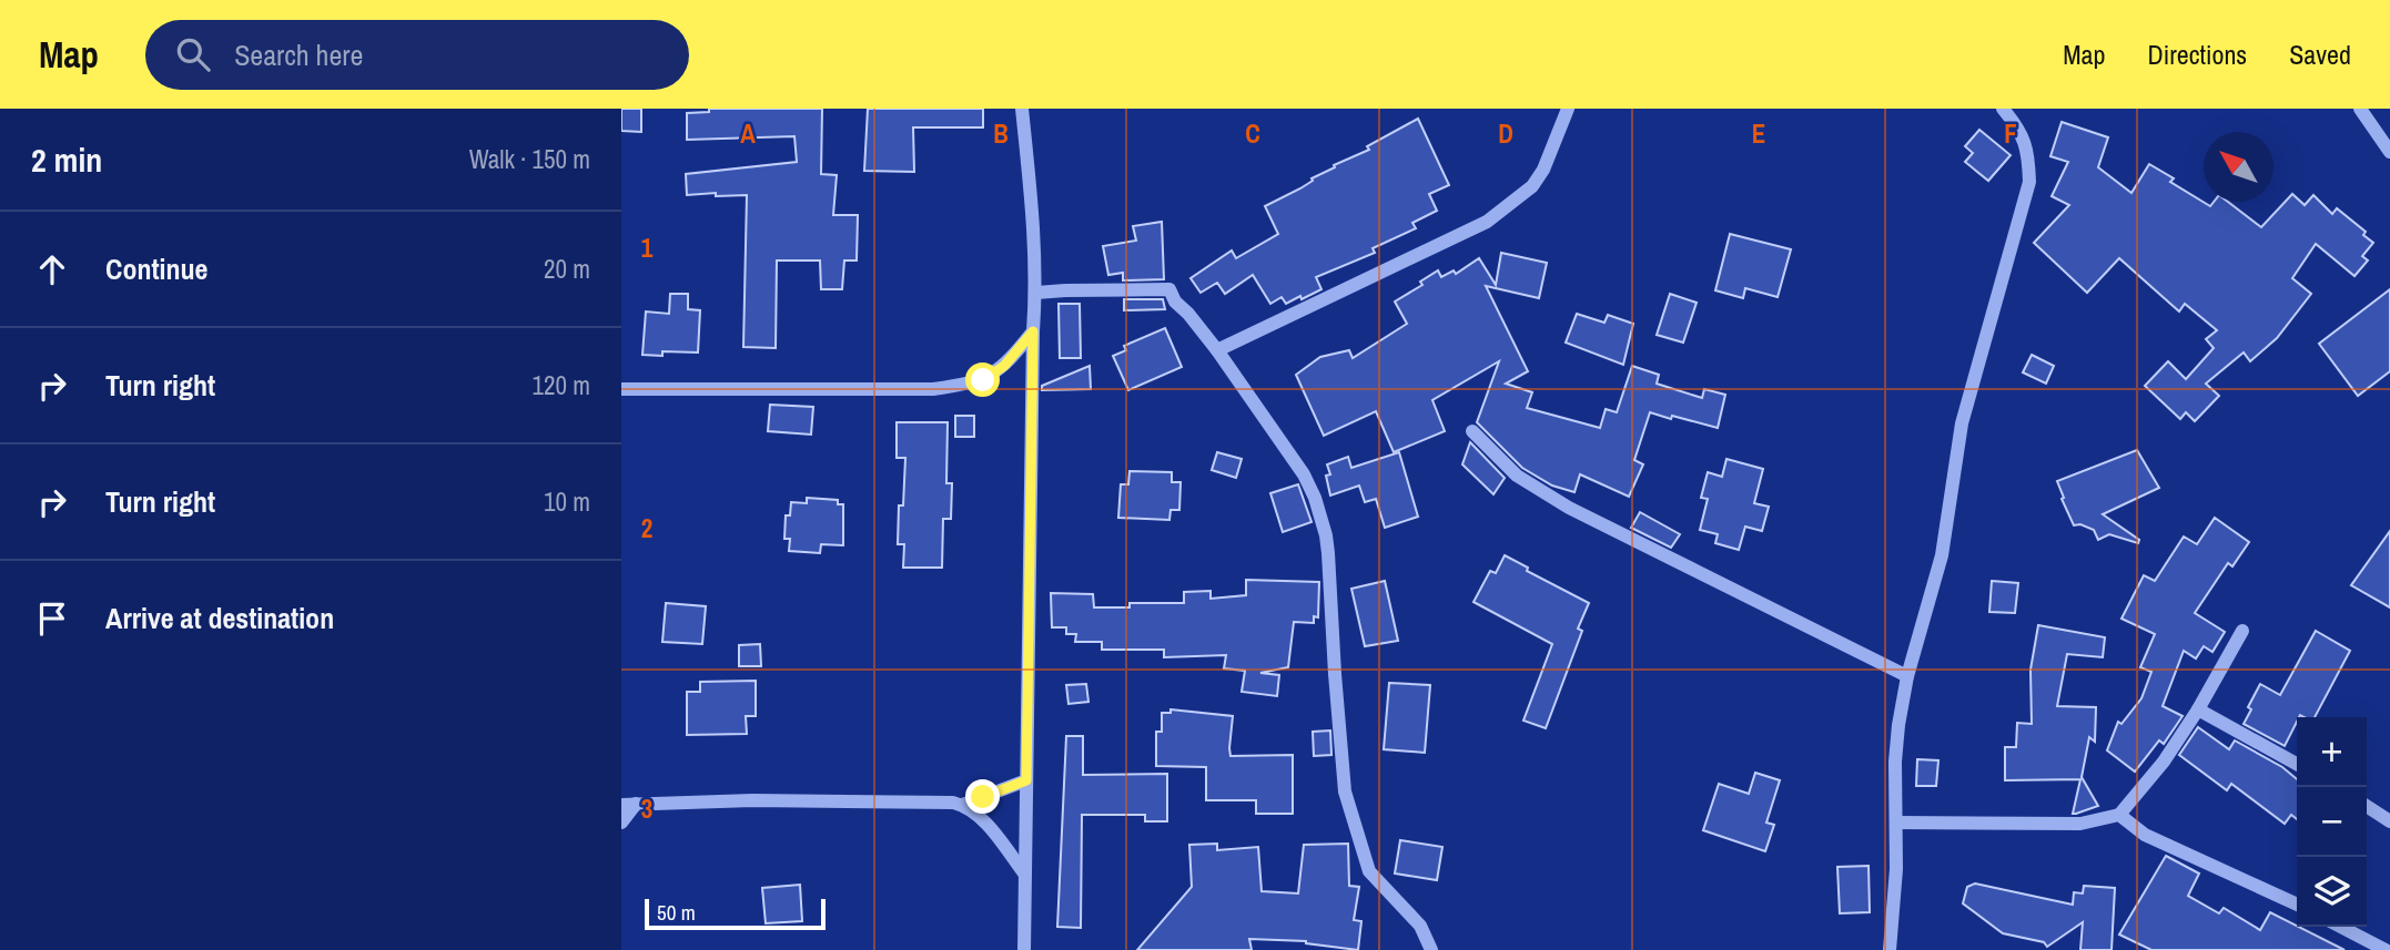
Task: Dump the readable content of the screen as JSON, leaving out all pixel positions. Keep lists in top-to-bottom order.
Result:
{
  "scale_bar": "50 m",
  "north": "top left",
  "page": {
    "header": "Map",
    "search": "Search here",
    "nav": ["Map", "Directions", "Saved"],
    "heading": ["2 min", "Walk · 150 m"],
    "list": [
      ["Continue", "20 m"],
      ["Turn right", "120 m"],
      ["Turn right", "10 m"],
      "Arrive at destination"
    ],
    "map_buttons": ["+", "−"],
    "scale": "50 m"
  },
  "grid": {
    "columns": [
      "A",
      "B",
      "C",
      "D",
      "E",
      "F"
    ],
    "rows": ["1", "2", "3"]
  }
}
